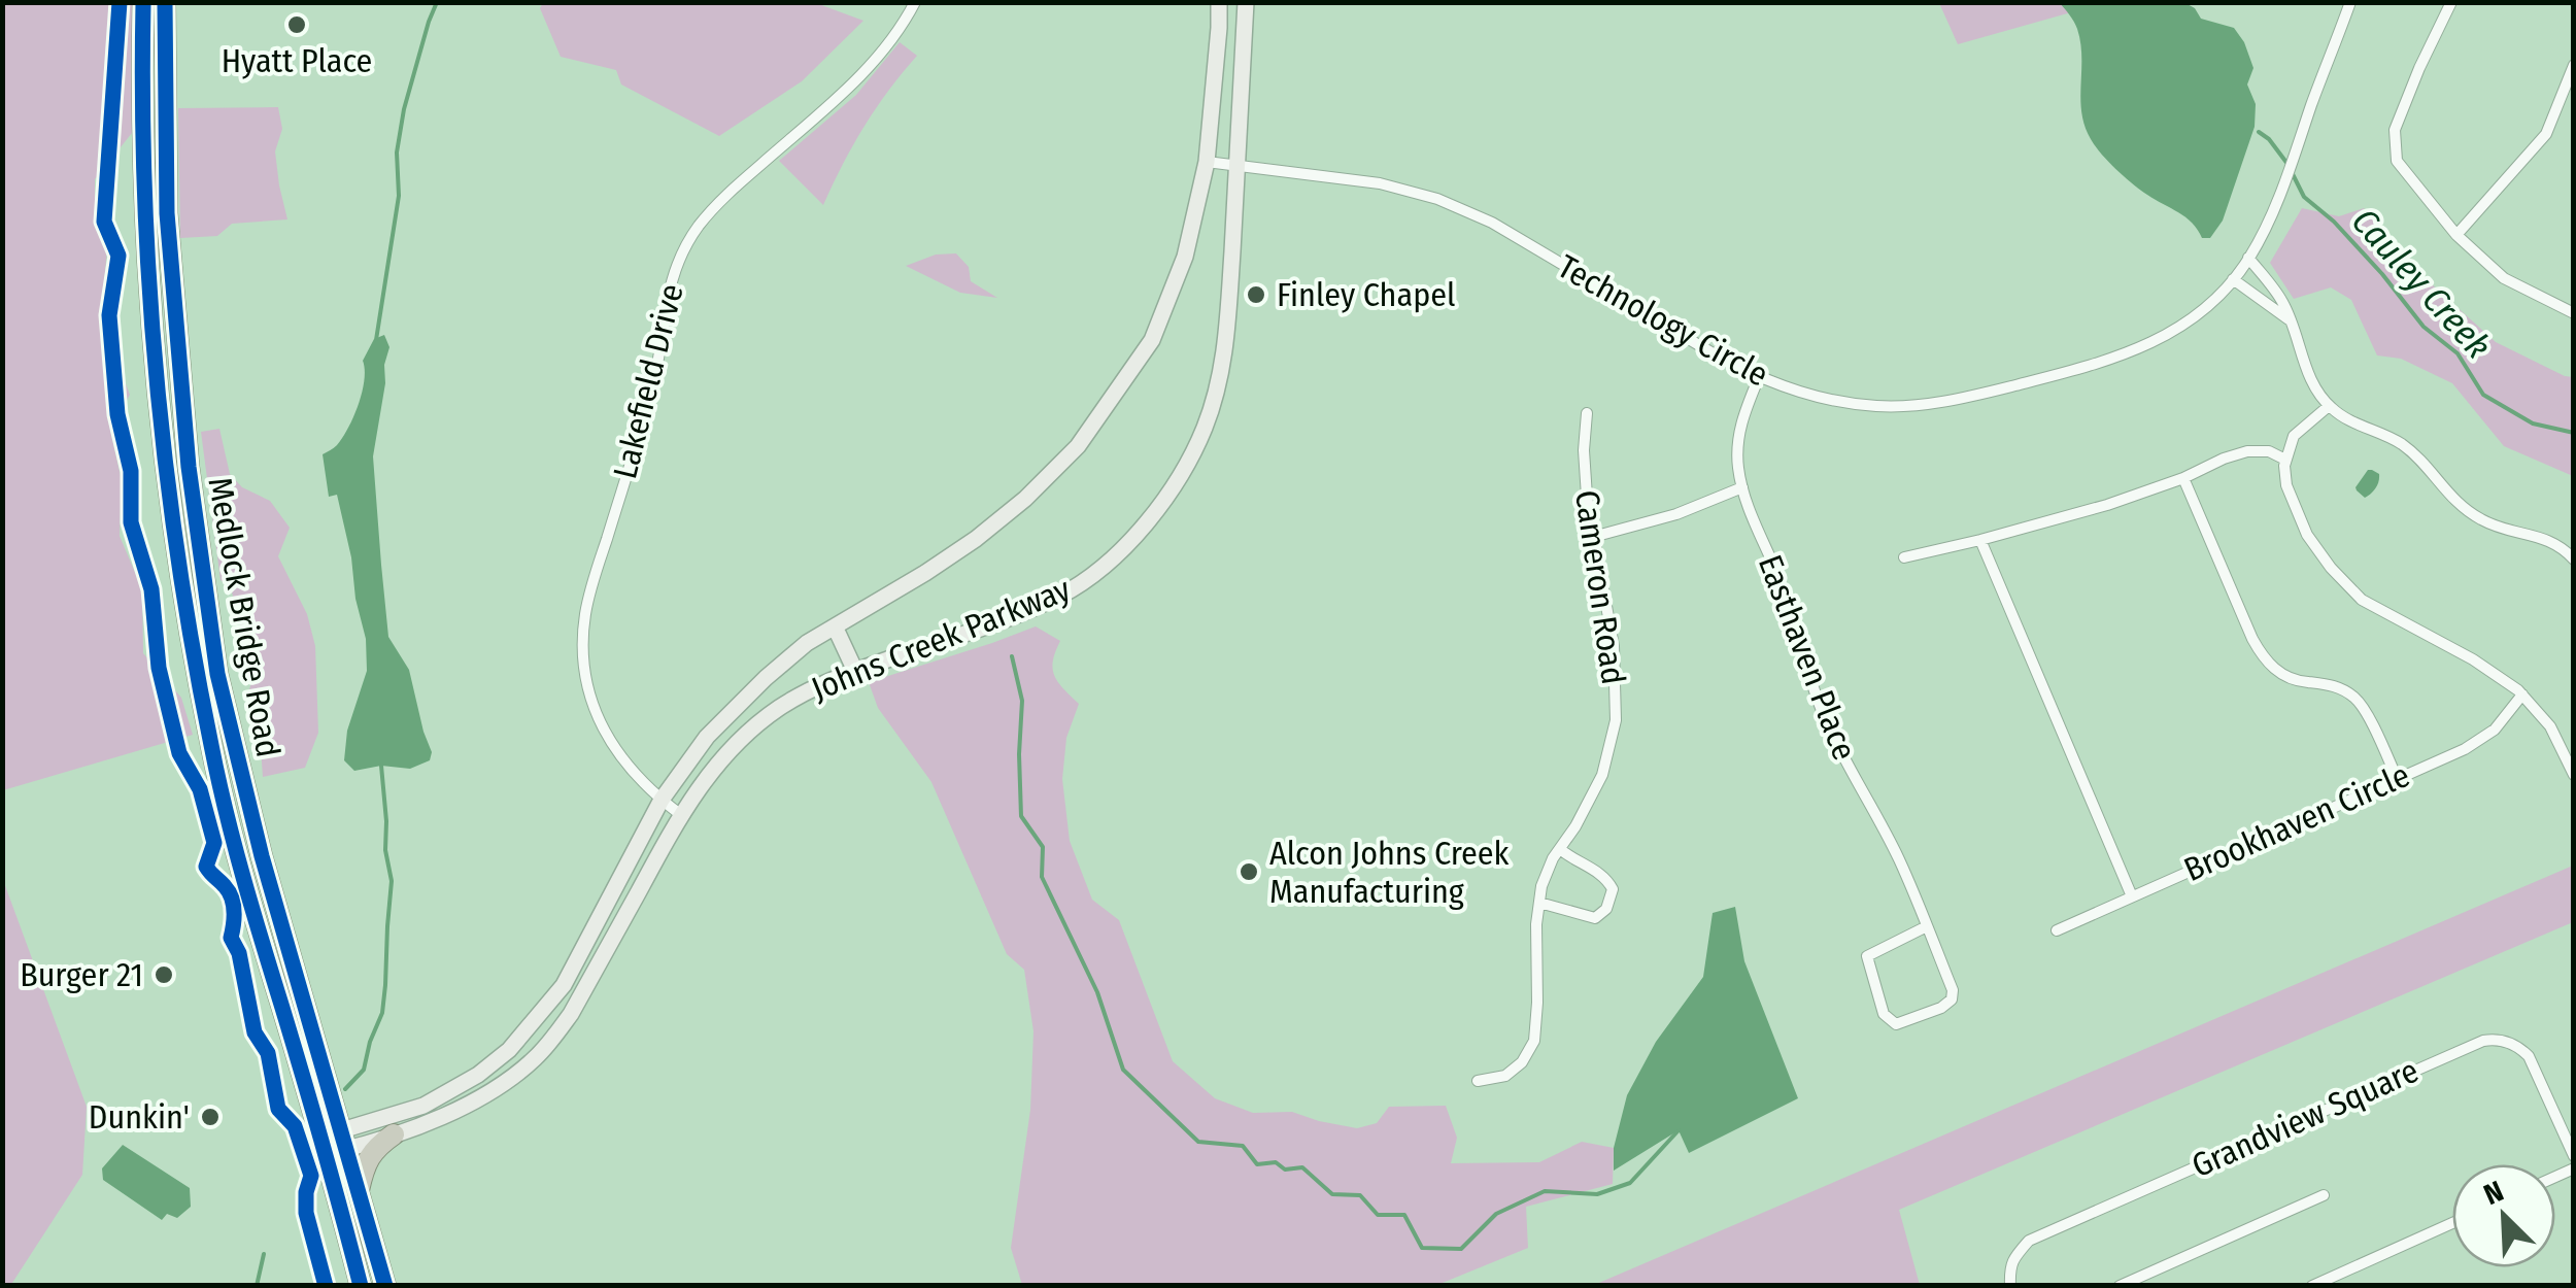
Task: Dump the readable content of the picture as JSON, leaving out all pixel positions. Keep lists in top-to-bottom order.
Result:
{
  "streets": {
    "highway": ["Medlock Bridge Road"],
    "street": [
      "Technology Circle",
      "Lakefield Drive",
      "Cameron Road",
      "Johns Creek Parkway",
      "Easthaven Place",
      "Brookhaven Circle",
      "Grandview Square"
    ]
  },
  "crossings": [
    ["Technology Circle", "Johns Creek Parkway"],
    ["Technology Circle", "Easthaven Place"],
    ["Lakefield Drive", "Johns Creek Parkway"],
    ["Medlock Bridge Road", "Johns Creek Parkway"]
  ],
  "water": ["Cauley Creek"],
  "places": [
    "Hyatt Place",
    "Finley Chapel",
    "Alcon Johns Creek Manufacturing",
    "Burger 21",
    "Dunkin'"
  ],
  "north": "top left"
}
